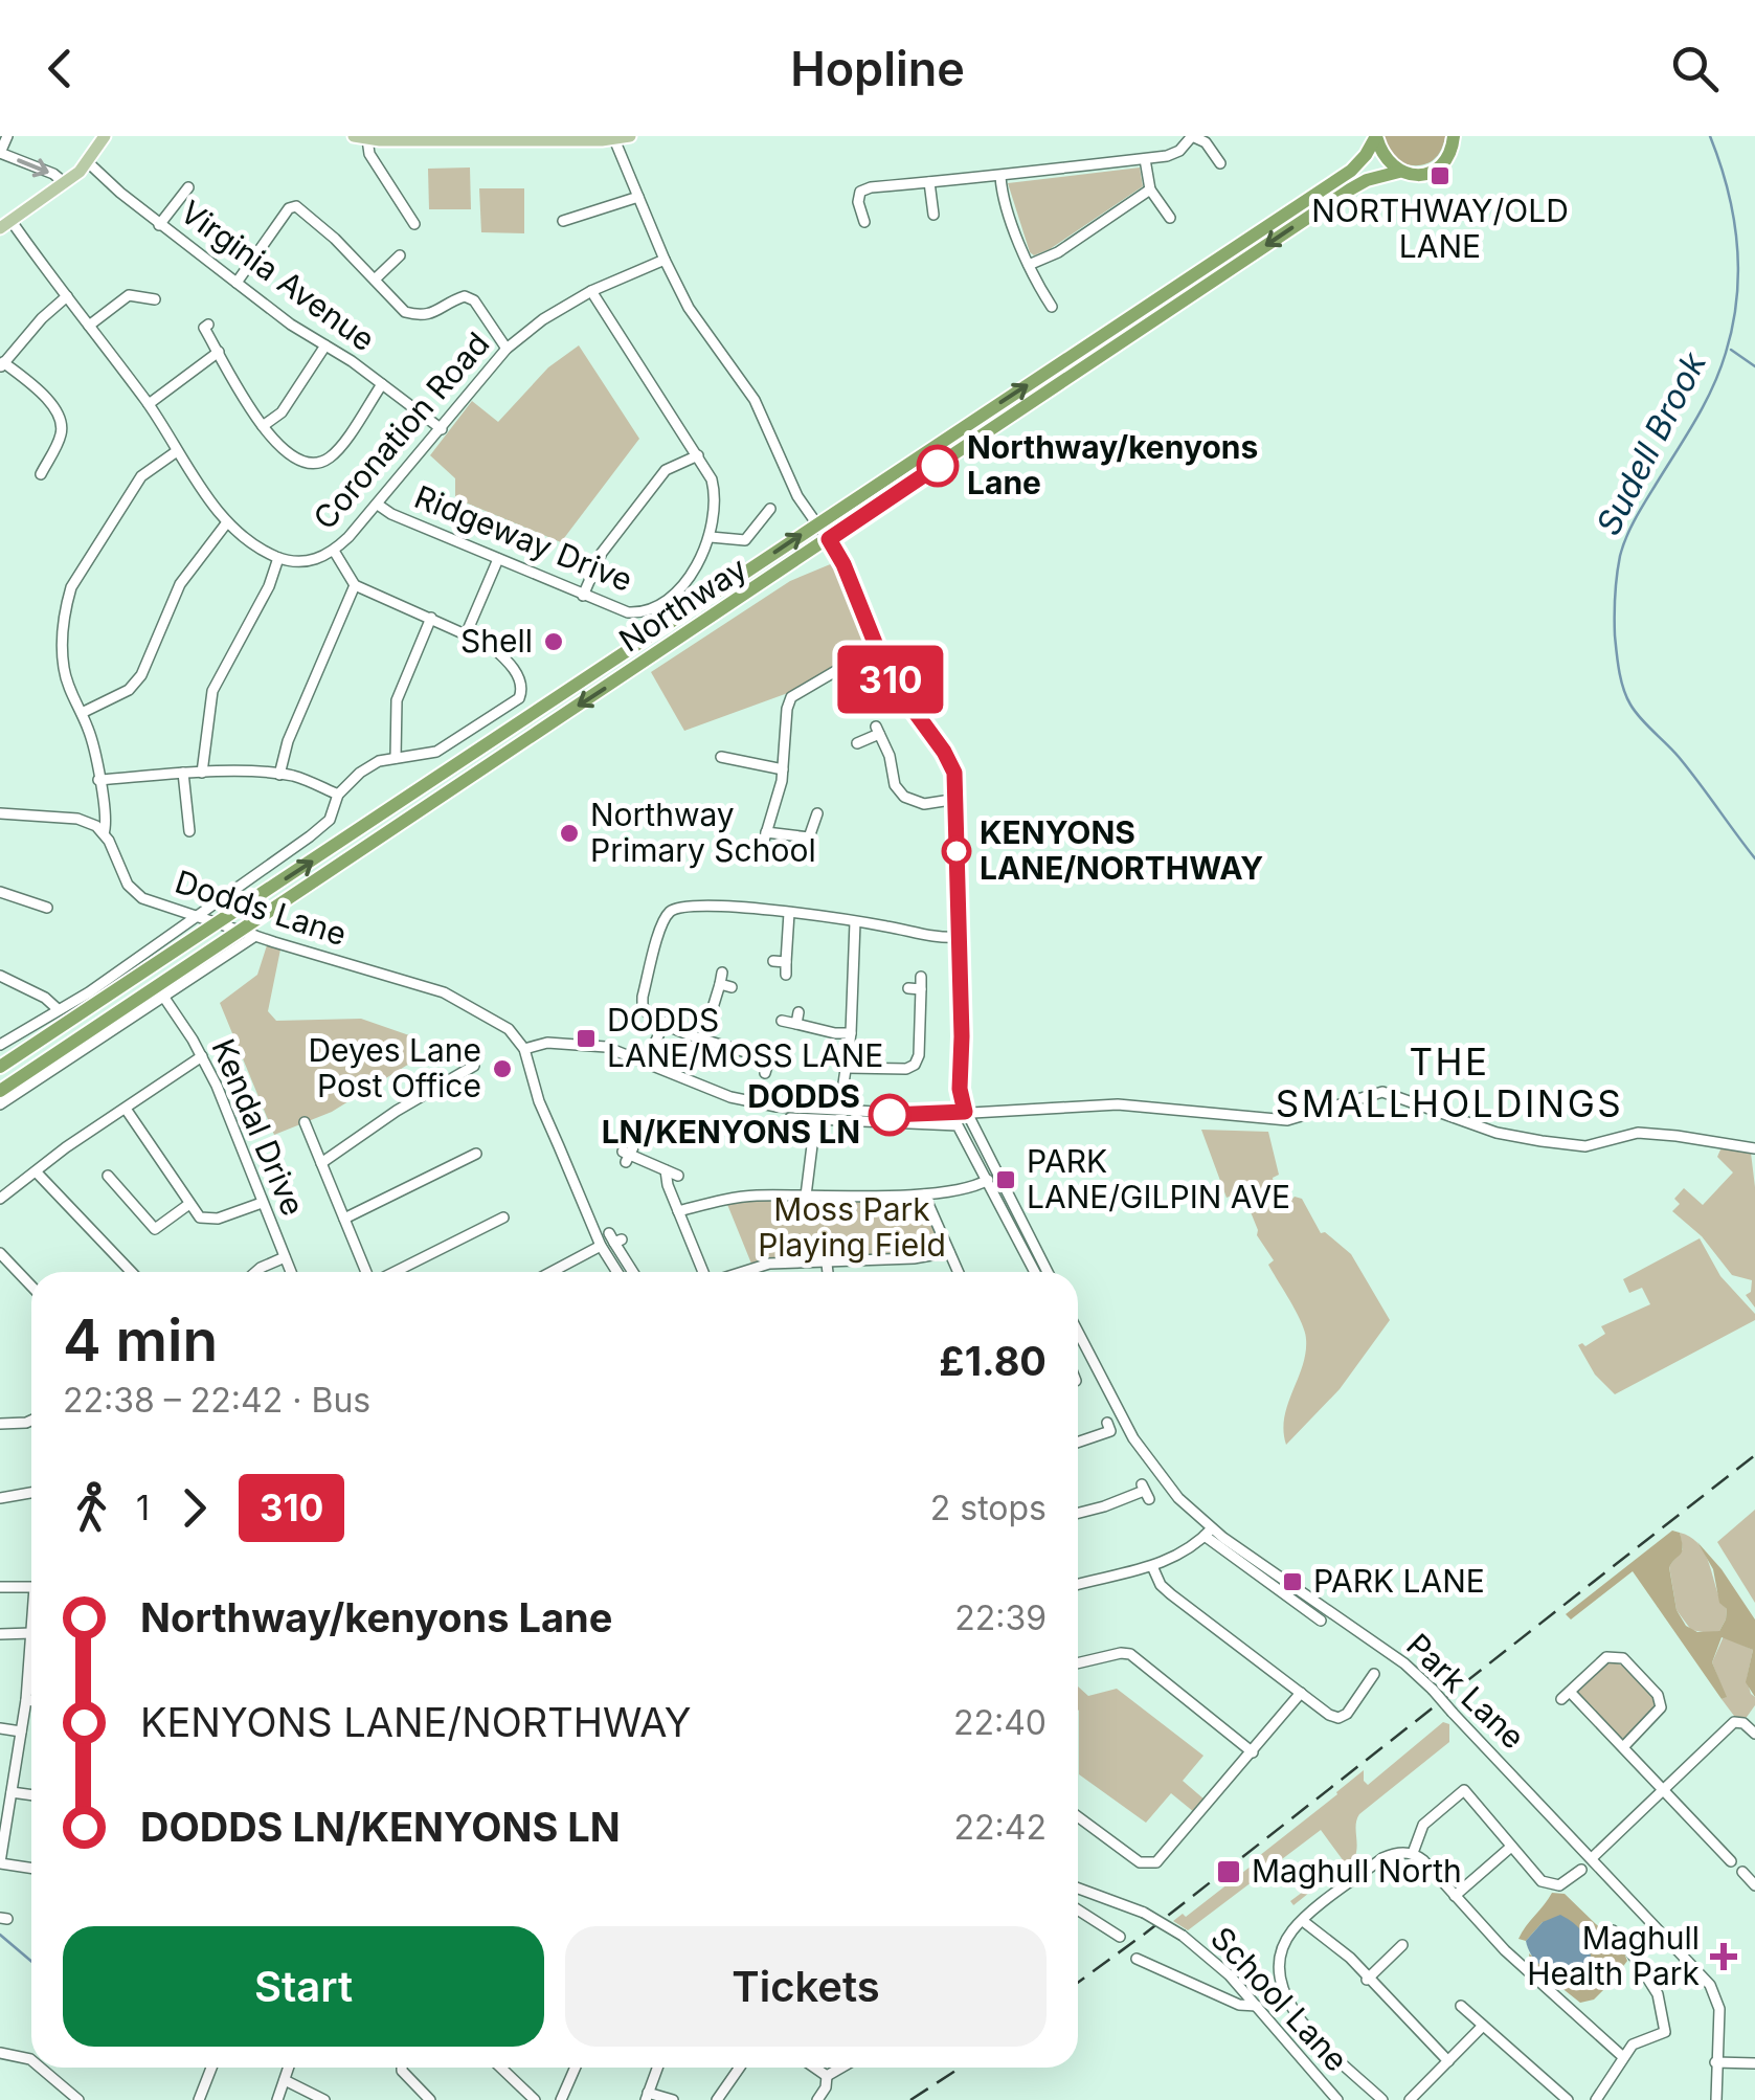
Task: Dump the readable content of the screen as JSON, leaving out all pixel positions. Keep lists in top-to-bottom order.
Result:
{
  "streets": {
    "highway": ["Northway"],
    "street": [
      "Virginia Avenue",
      "Coronation Road",
      "Ridgeway Drive",
      "Dodds Lane",
      "Kendal Drive",
      "Park Lane",
      "School Lane"
    ]
  },
  "crossings": [
    ["Virginia Avenue", "Coronation Road"],
    ["Coronation Road", "Ridgeway Drive"],
    ["Northway", "Dodds Lane"]
  ],
  "districts": ["THE SMALLHOLDINGS"],
  "water": ["Sudell Brook"],
  "parks": ["Moss Park Playing Field"],
  "places": {
    "transit": [
      "NORTHWAY/OLD LANE",
      "DODDS LANE/MOSS LANE",
      "PARK LANE/GILPIN AVE",
      "PARK LANE",
      "Maghull North"
    ],
    "other": [
      "Northway/kenyons Lane",
      "Shell",
      "Northway Primary School",
      "KENYONS LANE/NORTHWAY",
      "Deyes Lane Post Office",
      "DODDS LN/KENYONS LN"
    ],
    "health": ["Maghull Health Park"]
  },
  "lines": ["bus line 310"],
  "page": {
    "header": "Hopline",
    "on_map": "310",
    "heading": ["4 min", "22:38 – 22:42 · Bus", "£1.80"],
    "legs": ["1", "310", "2 stops"],
    "list": [
      {
        "name": "Northway/kenyons Lane",
        "value": "22:39"
      },
      {
        "name": "KENYONS LANE/NORTHWAY",
        "value": "22:40"
      },
      {
        "name": "DODDS LN/KENYONS LN",
        "value": "22:42"
      }
    ],
    "buttons": ["Start", "Tickets"]
  }
}
